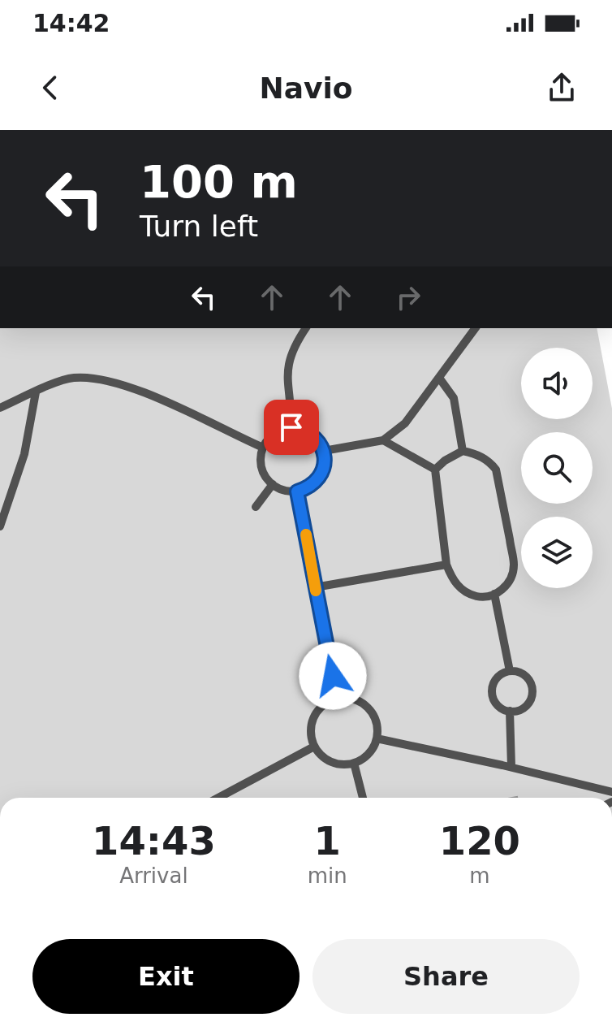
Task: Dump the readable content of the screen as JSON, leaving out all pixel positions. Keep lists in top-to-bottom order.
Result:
{
  "page": {
    "status": "14:42",
    "header": "Navio",
    "turn": ["100 m", "Turn left"],
    "eta": [
      "14:43",
      "Arrival",
      "1",
      "min",
      "120",
      "m"
    ],
    "buttons": ["Exit", "Share"]
  }
}
